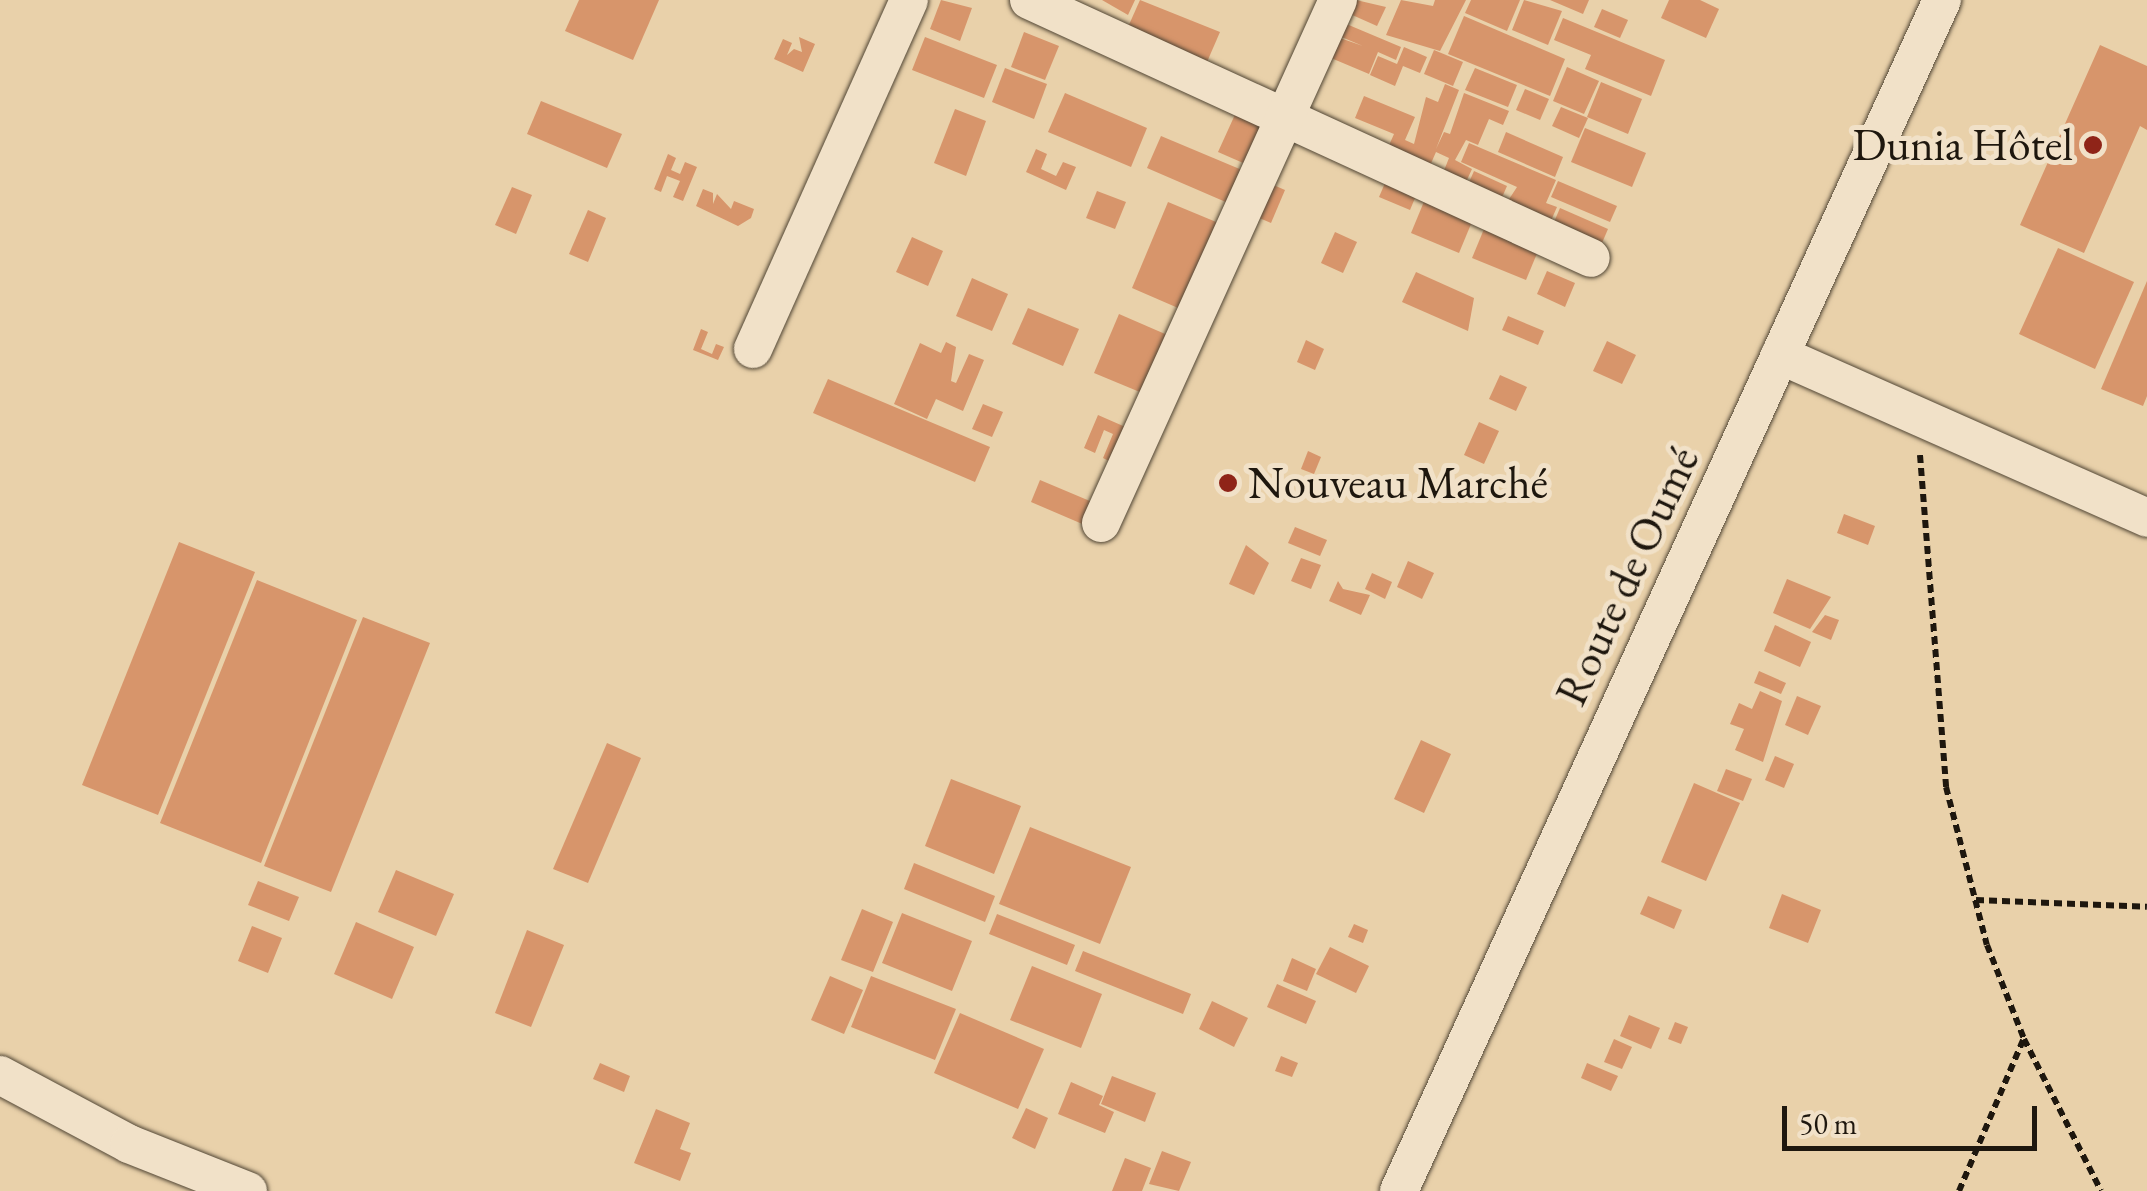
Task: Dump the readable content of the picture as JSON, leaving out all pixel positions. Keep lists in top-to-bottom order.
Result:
{
  "streets": {
    "street": ["Route de Oumé"]
  },
  "places": ["Dunia Hôtel", "Nouveau Marché"],
  "scale_bar": "50 m"
}
